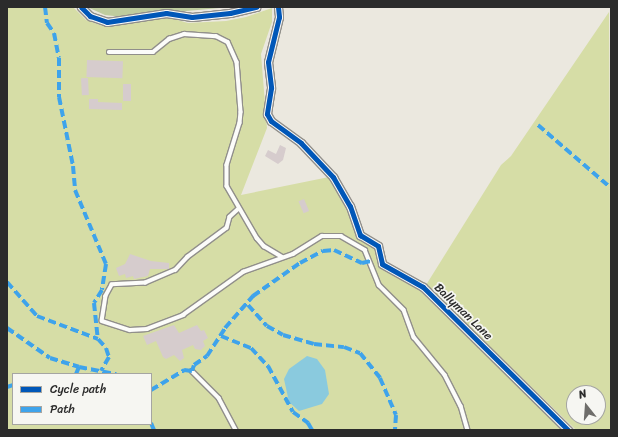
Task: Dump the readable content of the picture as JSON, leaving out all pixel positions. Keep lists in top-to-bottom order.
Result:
{
  "streets": {
    "street": ["Ballyman Lane"]
  },
  "legend": ["Cycle path", "Path"],
  "north": "top"
}
